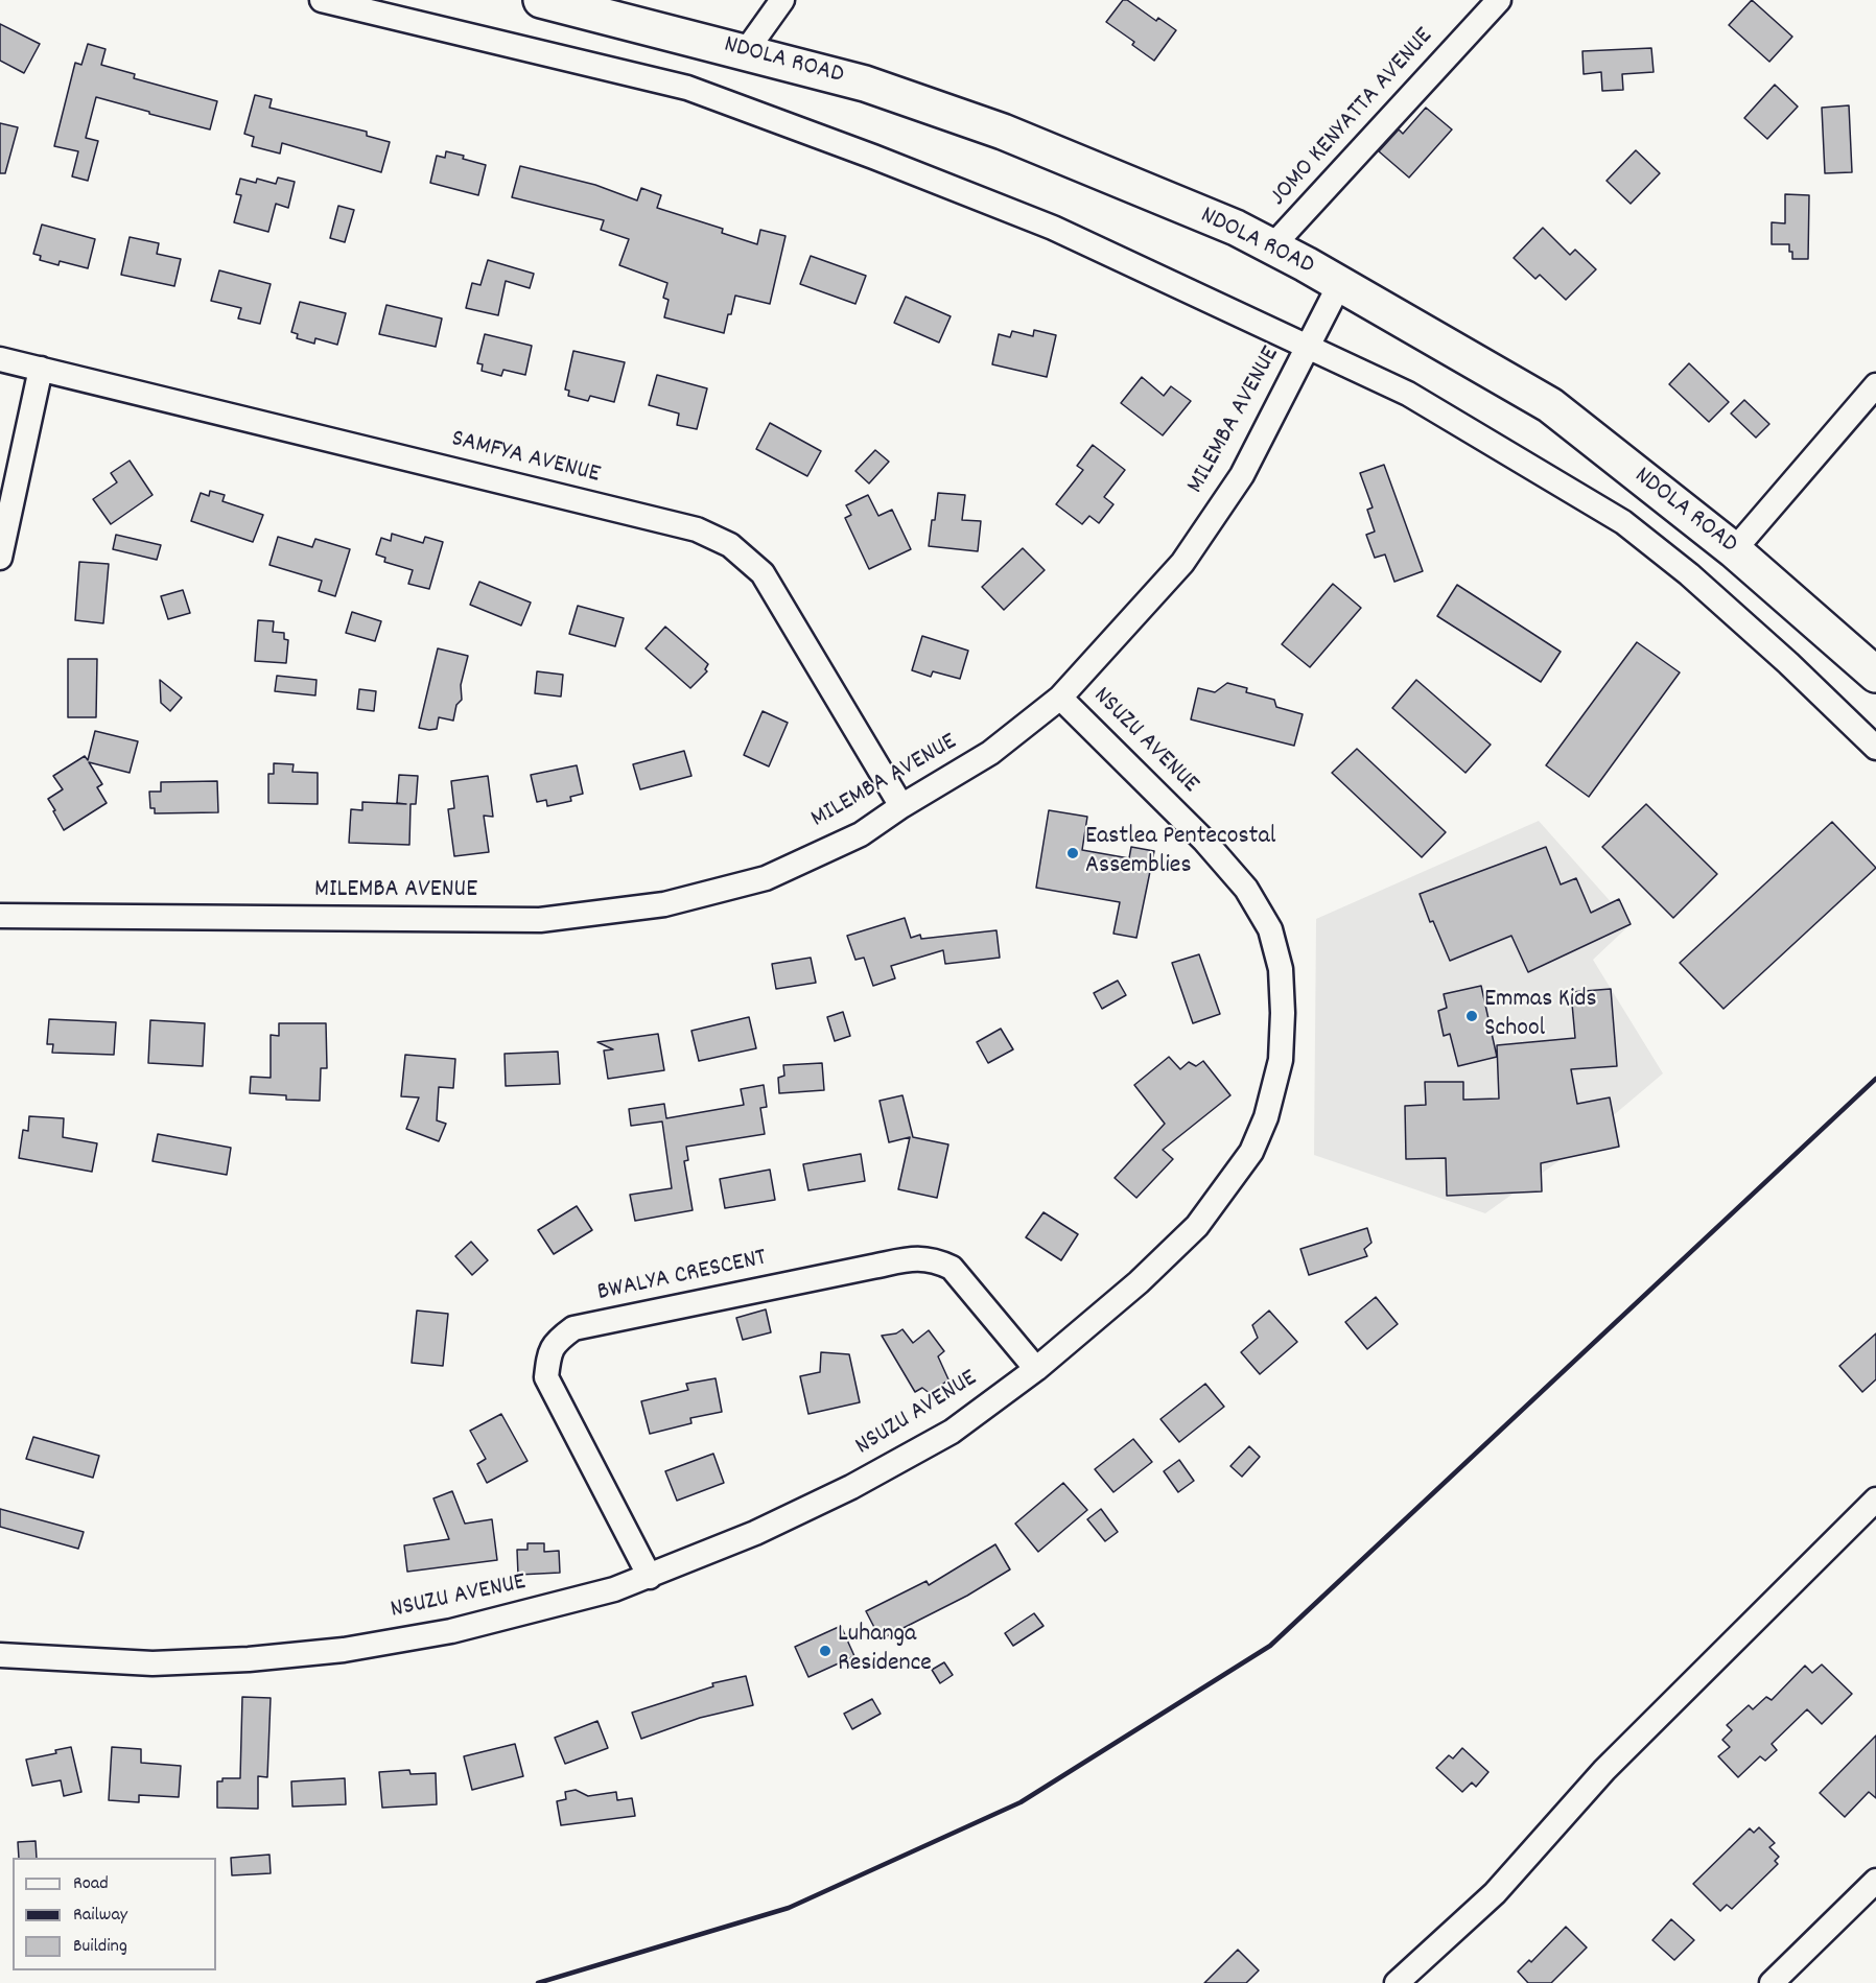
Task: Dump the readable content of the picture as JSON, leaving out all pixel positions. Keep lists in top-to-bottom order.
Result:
{
  "streets": {
    "main road": ["NDOLA ROAD"],
    "street": [
      "JOMO KENYATTA AVENUE",
      "MILEMBA AVENUE",
      "SAMFYA AVENUE",
      "NSUZU AVENUE",
      "BWALYA CRESCENT"
    ]
  },
  "crossings": [
    ["NDOLA ROAD", "JOMO KENYATTA AVENUE"],
    ["NDOLA ROAD", "MILEMBA AVENUE"],
    ["MILEMBA AVENUE", "SAMFYA AVENUE"],
    ["MILEMBA AVENUE", "NSUZU AVENUE"],
    ["NSUZU AVENUE", "BWALYA CRESCENT"]
  ],
  "places": ["Eastlea Pentecostal Assemblies", "Emmas Kids School", "Luhanga Residence"],
  "legend": ["Road", "Railway", "Building"]
}
